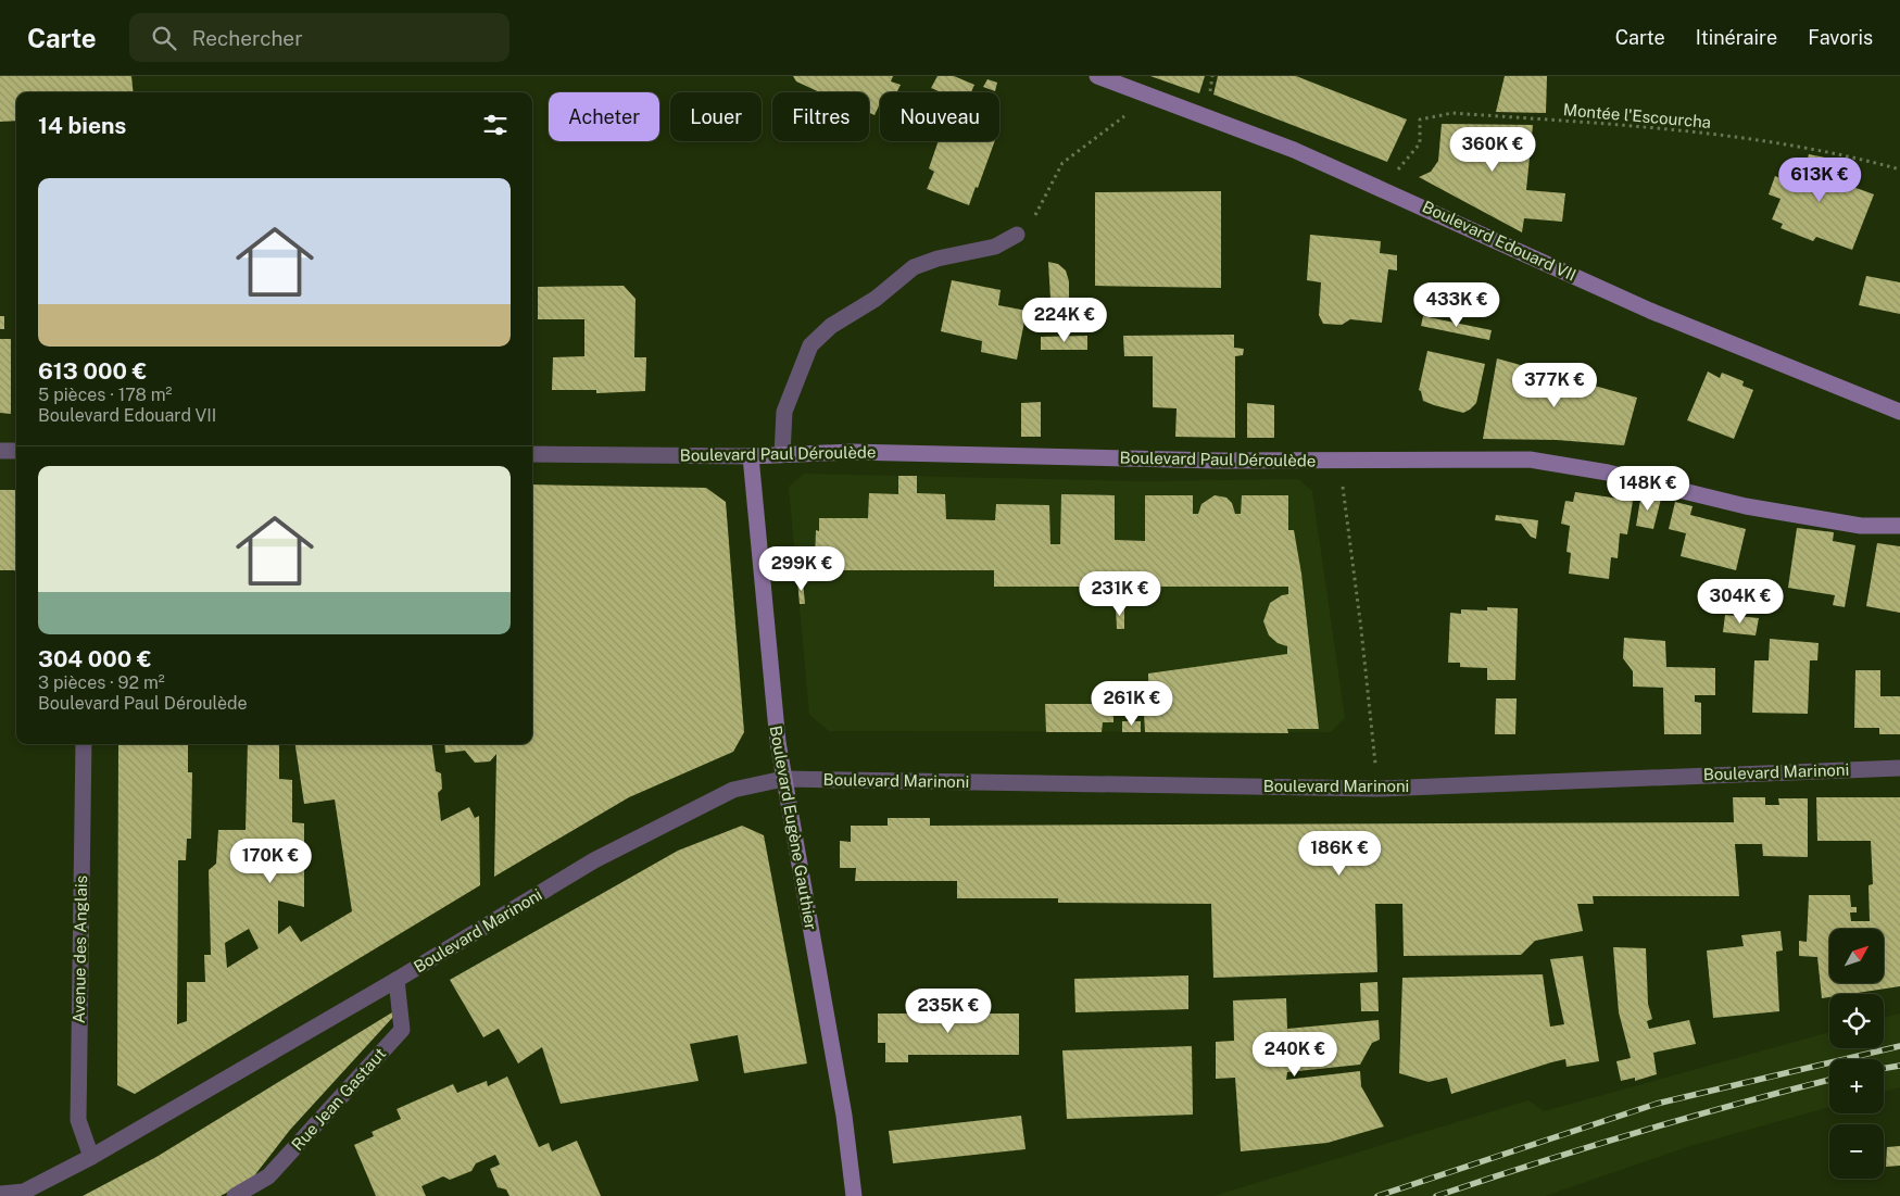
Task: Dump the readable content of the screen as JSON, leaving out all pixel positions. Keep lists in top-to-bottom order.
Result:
{
  "streets": {
    "street": [
      "Boulevard Edouard VII",
      "Boulevard Paul Déroulède",
      "Boulevard Marinoni",
      "Boulevard Eugène Gauthier",
      "Avenue des Anglais",
      "Rue Jean Gastaut"
    ],
    "path": ["Montée l'Escourcha"]
  },
  "crossings": [
    ["Montée l'Escourcha", "Boulevard Edouard VII"],
    ["Boulevard Paul Déroulède", "Boulevard Eugène Gauthier"],
    ["Boulevard Marinoni", "Boulevard Eugène Gauthier"],
    ["Boulevard Marinoni", "Avenue des Anglais"],
    ["Boulevard Marinoni", "Rue Jean Gastaut"]
  ],
  "north": "top right",
  "page": {
    "header": "Carte",
    "search": "Rechercher",
    "nav": ["Carte", "Itinéraire", "Favoris"],
    "chip": [
      "Acheter",
      "Louer",
      "Filtres",
      "Nouveau"
    ],
    "heading": "14 biens",
    "price": [
      "360K €",
      "613K €",
      "433K €",
      "224K €",
      "377K €",
      "148K €",
      "299K €",
      "231K €",
      "304K €",
      "261K €",
      "186K €",
      "170K €",
      "235K €",
      "240K €"
    ],
    "list": [
      {
        "name": "613 000 €",
        "note": "5 pièces · 178 m² · Boulevard Edouard VII"
      },
      {
        "name": "304 000 €",
        "note": "3 pièces · 92 m² · Boulevard Paul Déroulède"
      }
    ],
    "map_buttons": ["+", "−"]
  }
}
